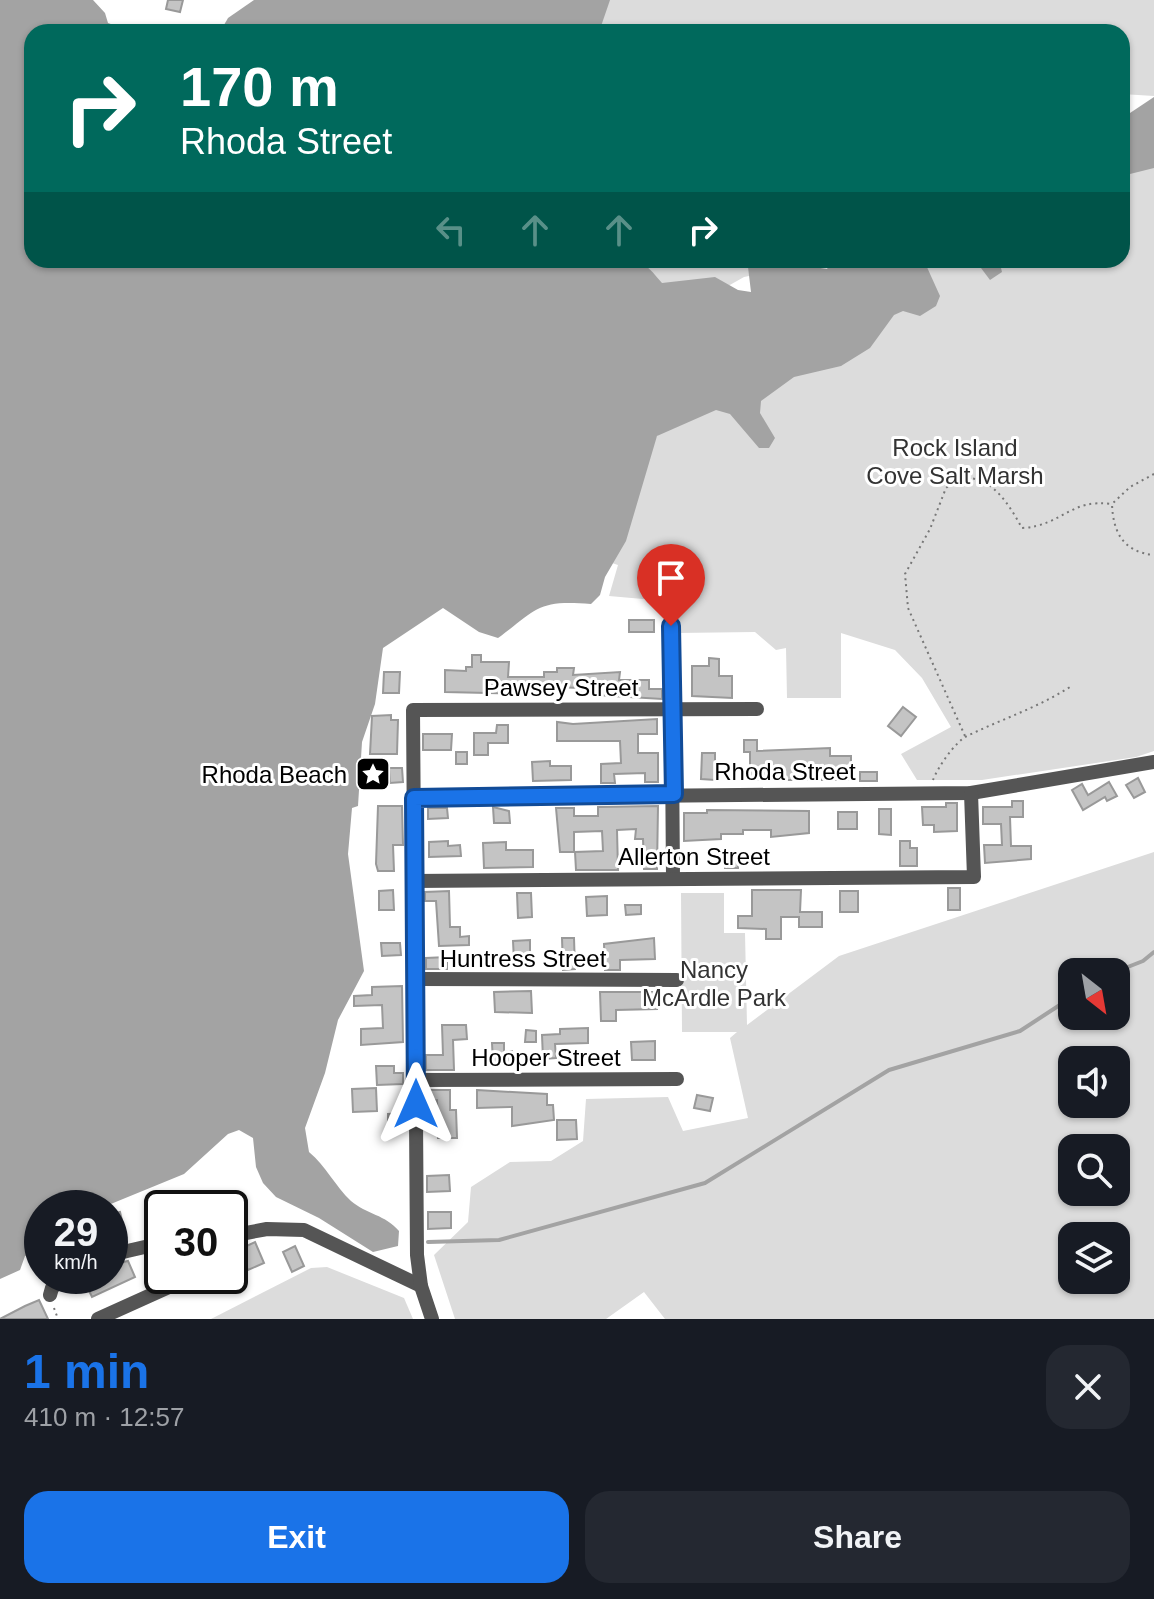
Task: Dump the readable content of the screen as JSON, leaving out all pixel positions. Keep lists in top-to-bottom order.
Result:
{
  "streets": {
    "street": [
      "Pawsey Street",
      "Rhoda Street",
      "Allerton Street",
      "Huntress Street",
      "Hooper Street"
    ]
  },
  "crossings": [
    ["Pawsey Street", "Rhoda Street"],
    ["Rhoda Street", "Allerton Street"]
  ],
  "parks": ["Rock Island Cove Salt Marsh", "Nancy McArdle Park"],
  "places": {
    "place": ["Rhoda Beach"]
  },
  "north": "bottom right",
  "page": {
    "turn": ["170 m", "Rhoda Street"],
    "speed": "29 km/h",
    "limit": "30",
    "heading": ["1 min", "410 m · 12:57"],
    "buttons": ["Exit", "Share"]
  }
}
